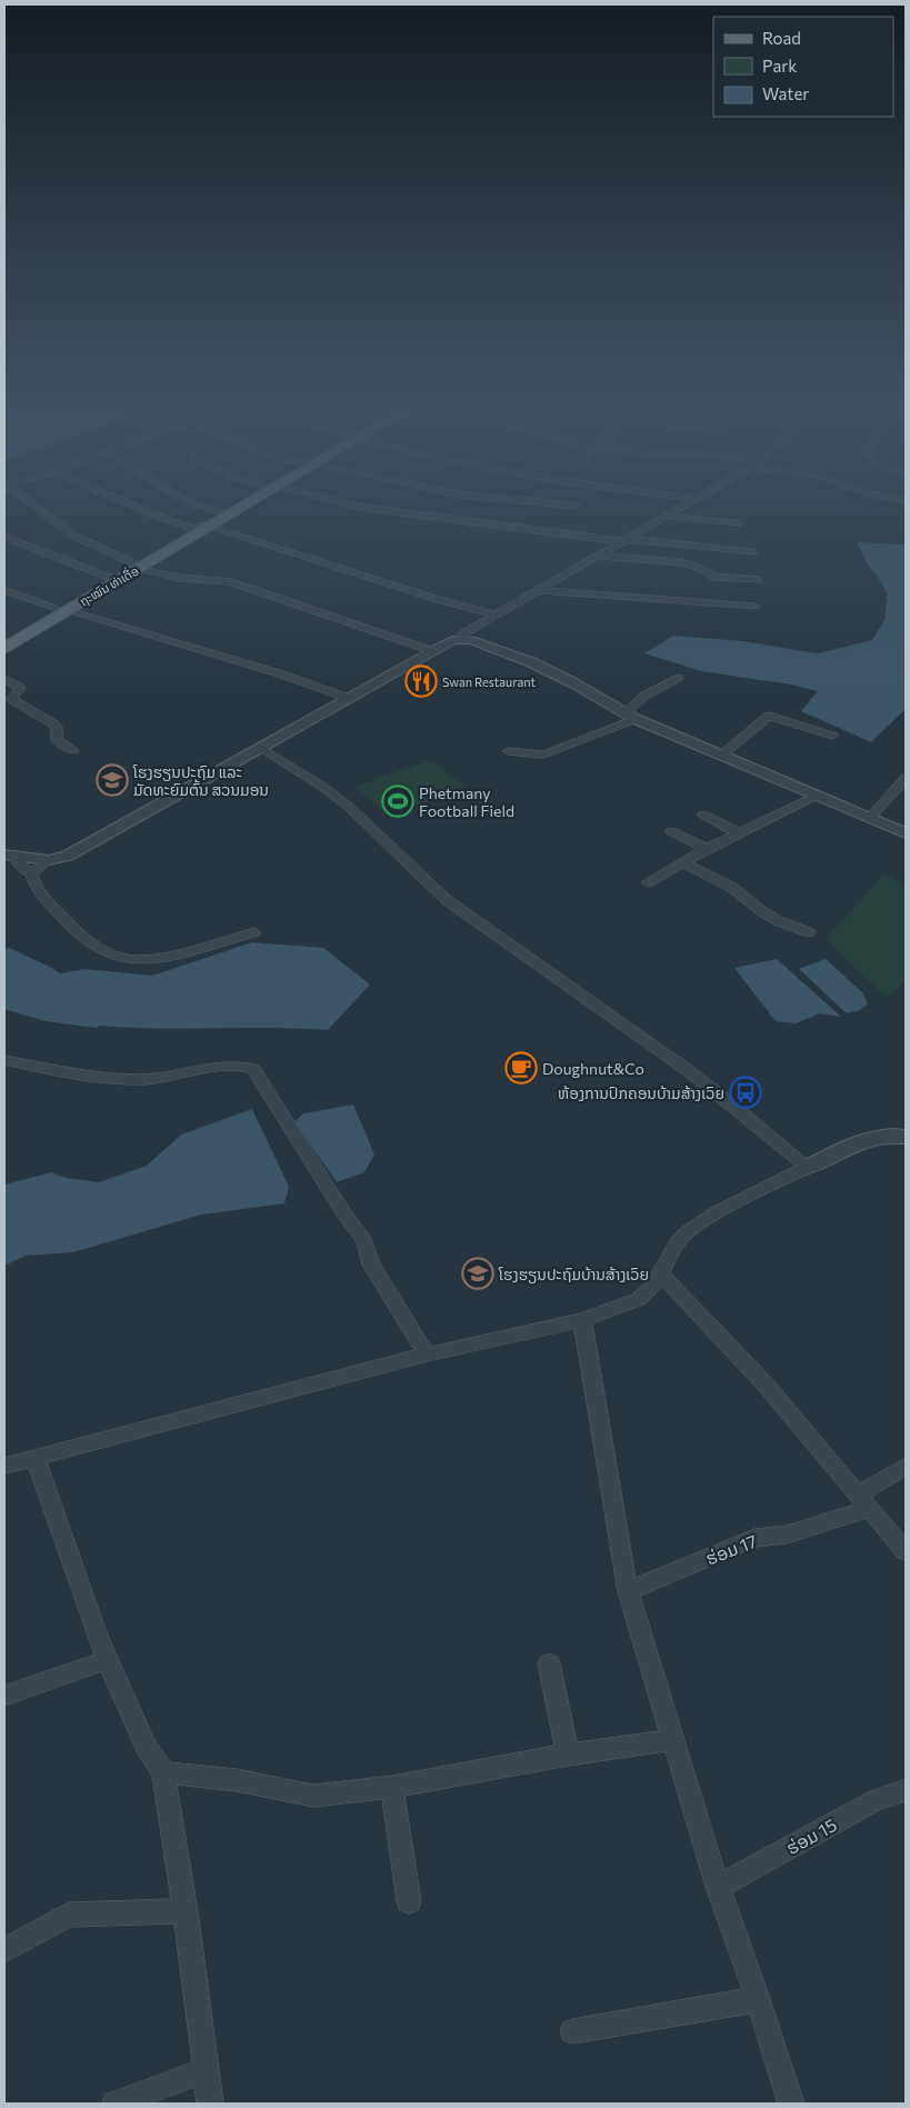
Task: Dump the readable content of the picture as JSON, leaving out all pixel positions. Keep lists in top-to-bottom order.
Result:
{
  "streets": {
    "main road": ["ຖະໝົນ ທ່າເດື່ອ"],
    "street": ["ຮ່ອມ 17", "ຮ່ອມ 15"]
  },
  "places": {
    "restaurant": ["Swan Restaurant"],
    "school or university": ["ໂຮງຮຽນປະຖົມ ແລະ ມັດທະຍົມຕົ້ນ ສວນມອນ", "ໂຮງຮຽນປະຖົມບ້ານສ້າງເວົຍ"],
    "sports": ["Phetmany Football Field"],
    "cafe": ["Doughnut&Co"],
    "bus stop": ["ຫ້ອງການປົກຄອນບ້າມສ້າງເວົຍ"]
  },
  "legend": ["Road", "Park", "Water"]
}
